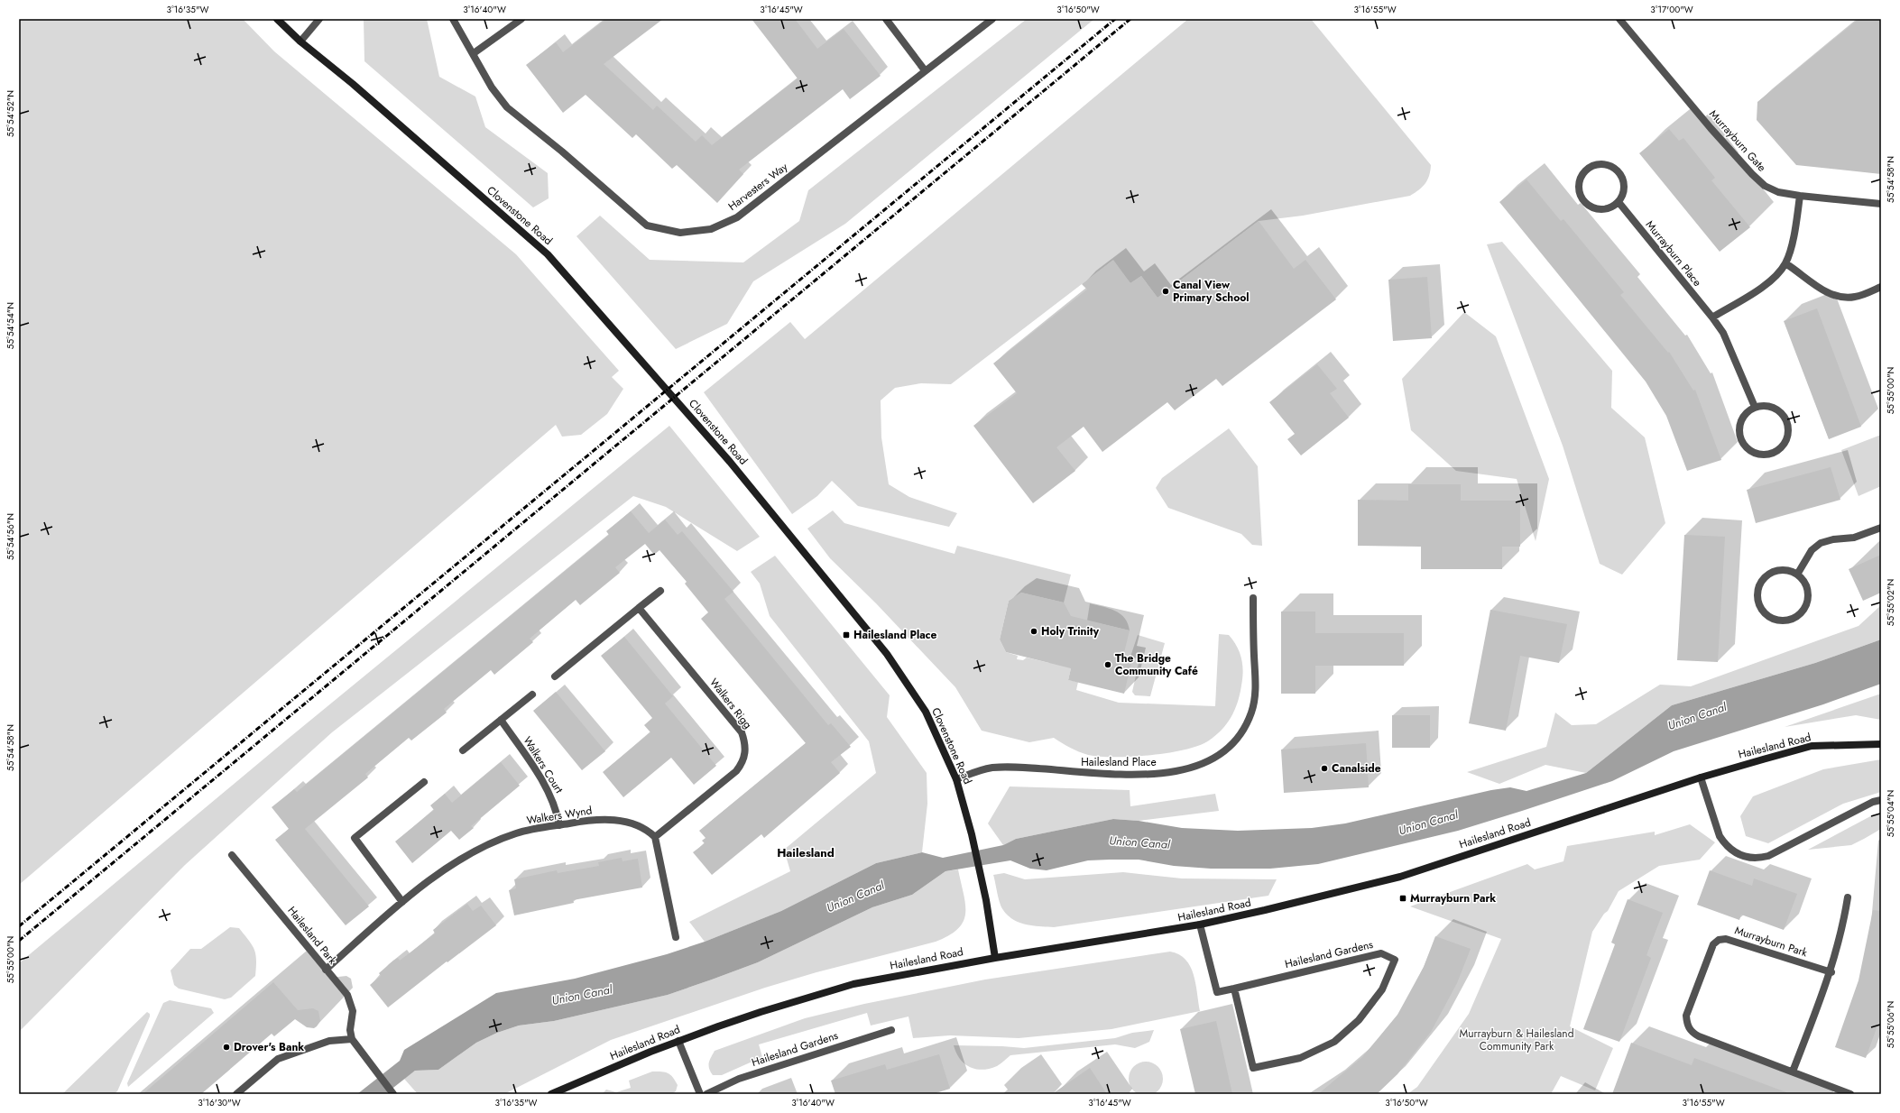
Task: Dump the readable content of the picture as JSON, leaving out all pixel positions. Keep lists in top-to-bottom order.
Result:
{
  "streets": {
    "street": [
      "Murrayburn Gate",
      "Harvesters Way",
      "Clovenstone Road",
      "Murrayburn Place",
      "Walkers Rigg",
      "Hailesland Road",
      "Hailesland Place",
      "Walkers Court",
      "Walkers Wynd",
      "Hailesland Park",
      "Murrayburn Park",
      "Hailesland Gardens"
    ]
  },
  "crossings": [
    ["Clovenstone Road", "Hailesland Road"],
    ["Clovenstone Road", "Hailesland Place"],
    ["Walkers Rigg", "Walkers Wynd"],
    ["Hailesland Road", "Hailesland Gardens"],
    ["Walkers Court", "Walkers Wynd"],
    ["Walkers Wynd", "Hailesland Park"]
  ],
  "districts": ["Hailesland"],
  "water": ["Union Canal"],
  "parks": ["Murrayburn & Hailesland Community Park"],
  "places": {
    "other": [
      "Canal View Primary School",
      "Holy Trinity",
      "The Bridge Community Café",
      "Canalside",
      "Drover's Bank"
    ],
    "transit": ["Hailesland Place", "Murrayburn Park"]
  },
  "coordinates": [
    "3°16'35\"W",
    "3°16'40\"W",
    "3°16'45\"W",
    "3°16'50\"W",
    "3°16'55\"W",
    "3°17'00\"W",
    "55°54'52\"N",
    "55°54'58\"N",
    "55°54'54\"N",
    "55°55'00\"N",
    "55°54'56\"N",
    "55°55'02\"N",
    "55°55'04\"N",
    "55°55'06\"N",
    "3°16'30\"W"
  ]
}
